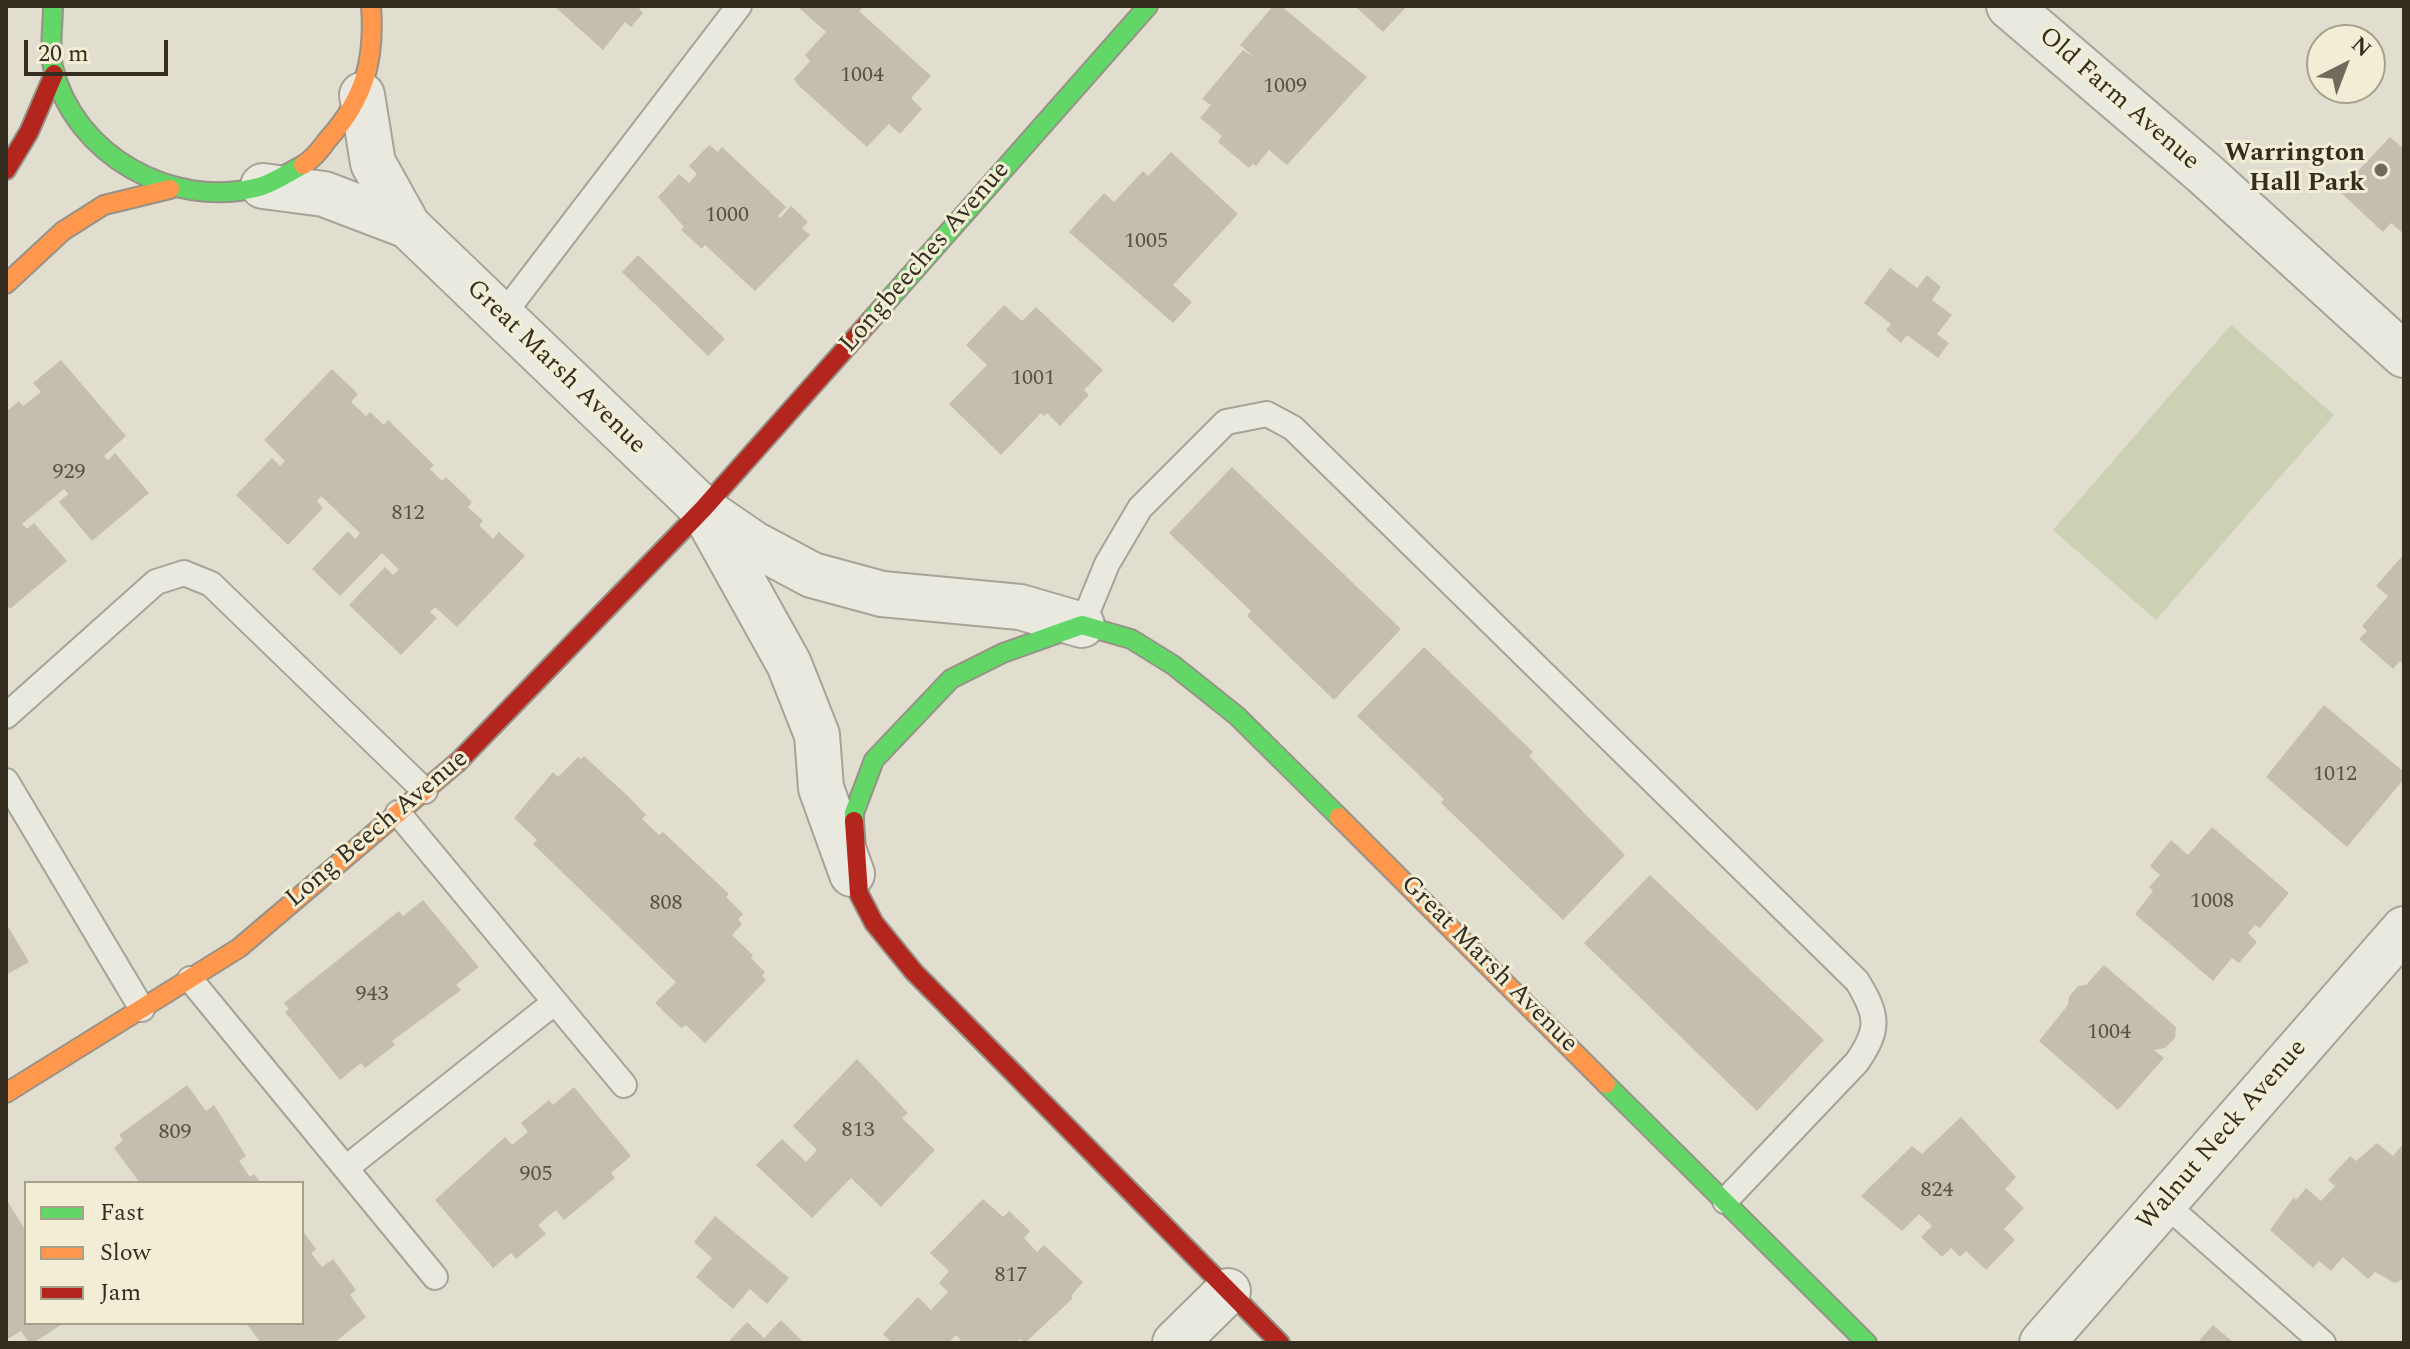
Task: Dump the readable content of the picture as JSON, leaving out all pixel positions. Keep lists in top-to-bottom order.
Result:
{
  "streets": {
    "street": [
      "Old Farm Avenue",
      "Longbeeches Avenue",
      "Great Marsh Avenue",
      "Long Beech Avenue",
      "Walnut Neck Avenue"
    ]
  },
  "crossings": [
    ["Longbeeches Avenue", "Great Marsh Avenue"],
    ["Longbeeches Avenue", "Long Beech Avenue"],
    ["Great Marsh Avenue", "Long Beech Avenue"]
  ],
  "places": ["Warrington Hall Park"],
  "house_numbers": [
    "1004",
    "1009",
    "1000",
    "1005",
    "1001",
    "929",
    "812",
    "1012",
    "1008",
    "808",
    "943",
    "1004",
    "813",
    "809",
    "905",
    "824",
    "817"
  ],
  "legend": ["Fast", "Slow", "Jam"],
  "scale_bar": "20 m",
  "north": "top right"
}
